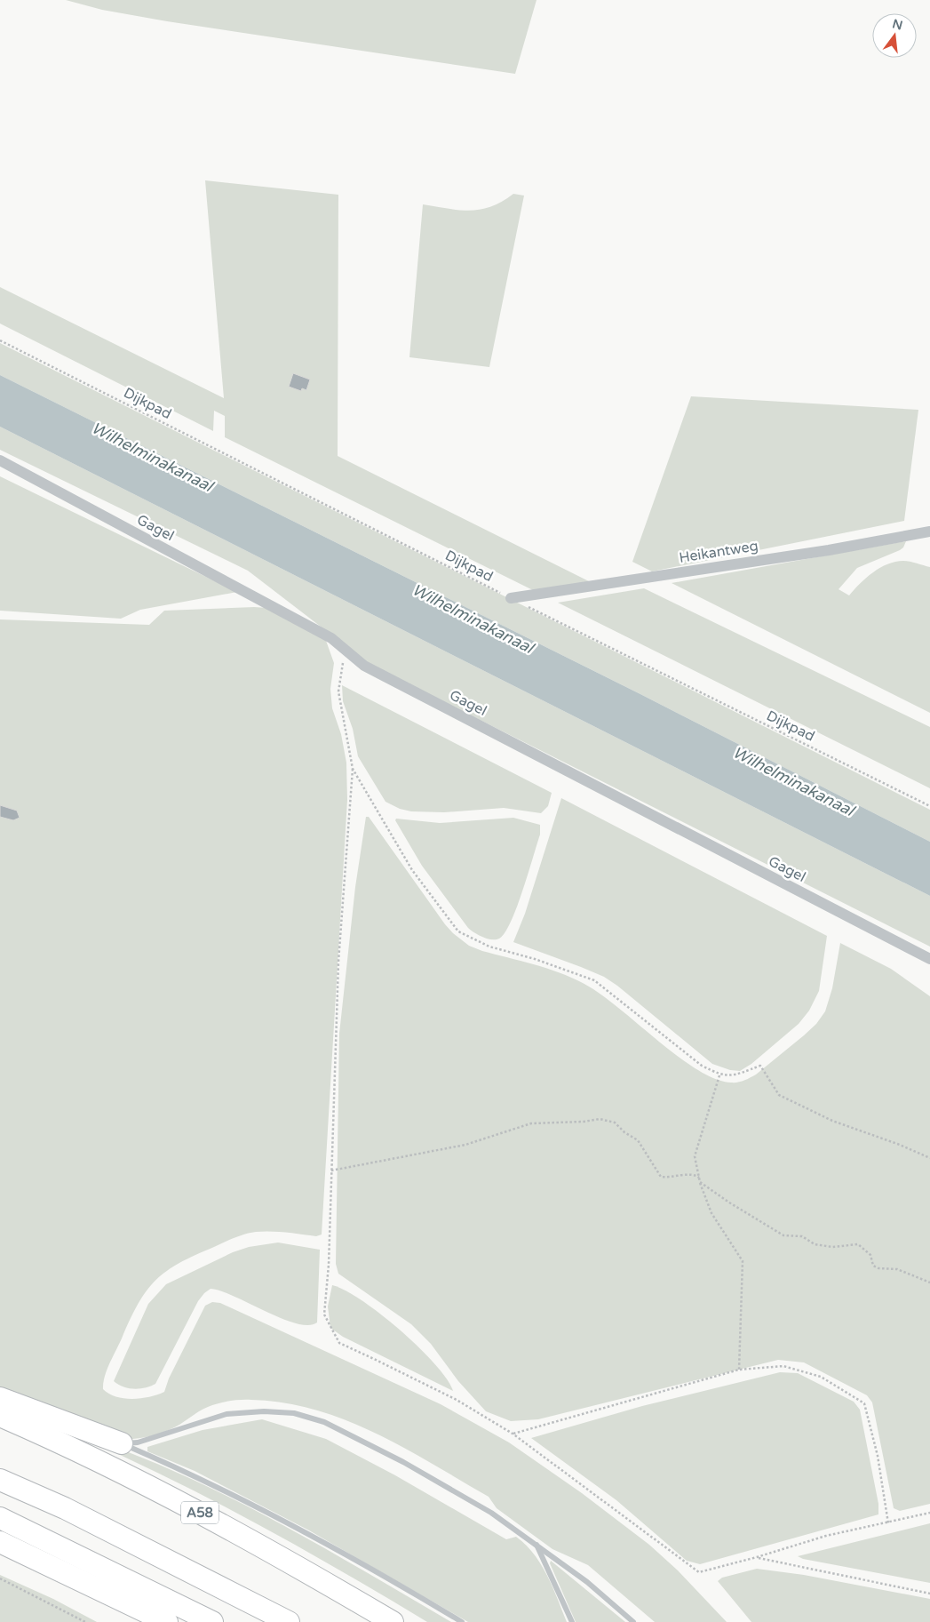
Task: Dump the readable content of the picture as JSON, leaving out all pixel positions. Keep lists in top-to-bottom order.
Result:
{
  "streets": {
    "highway": ["A58"],
    "street": ["Gagel", "Heikantweg"],
    "path": ["Dijkpad"]
  },
  "crossings": [
    ["Dijkpad", "Heikantweg"]
  ],
  "water": ["Wilhelminakanaal"],
  "north": "top"
}
